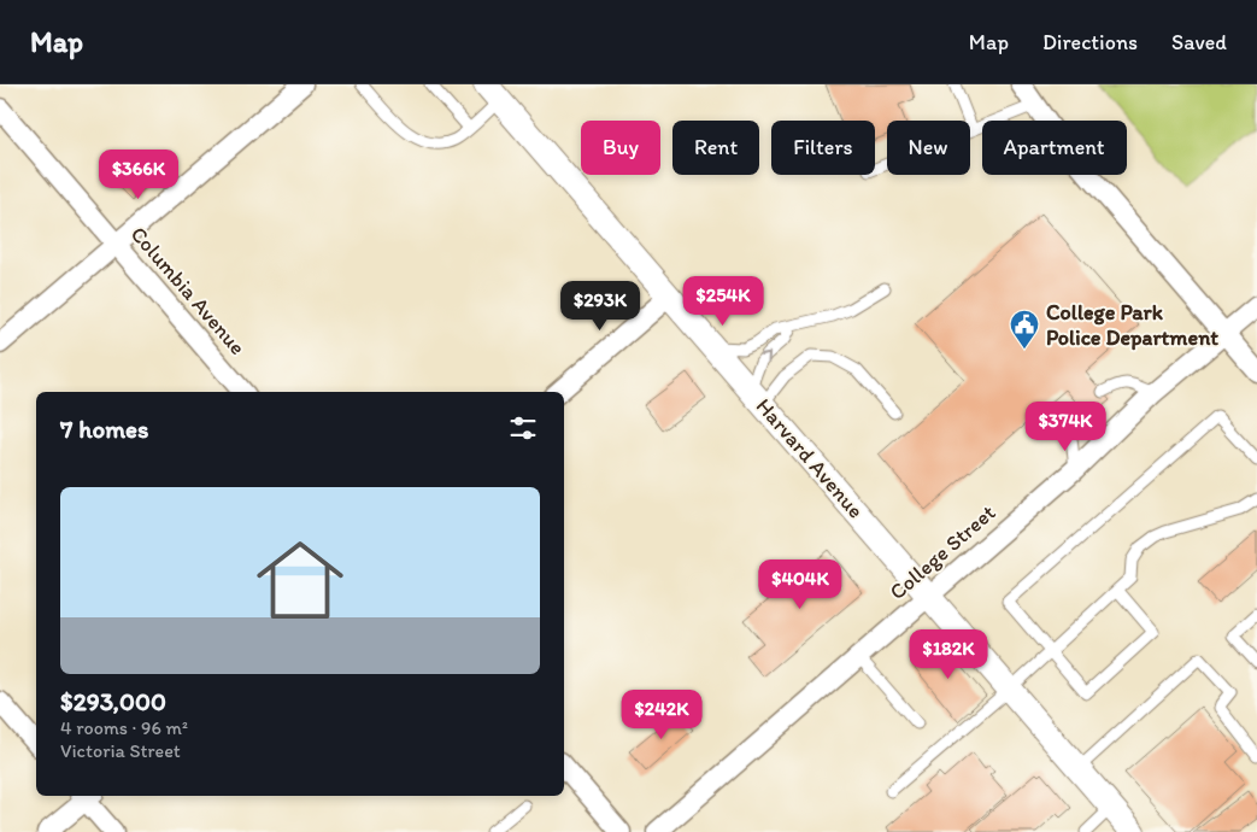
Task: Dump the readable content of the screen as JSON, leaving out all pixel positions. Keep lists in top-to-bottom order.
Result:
{
  "streets": {
    "street": ["Columbia Avenue", "Harvard Avenue", "College Street"]
  },
  "crossings": [
    ["Harvard Avenue", "College Street"]
  ],
  "places": {
    "public building": ["College Park Police Department"]
  },
  "page": {
    "header": "Map",
    "nav": ["Map", "Directions", "Saved"],
    "chip": [
      "Buy",
      "Rent",
      "Filters",
      "New",
      "Apartment"
    ],
    "price": [
      "$366K",
      "$254K",
      "$293K",
      "$374K",
      "$404K",
      "$182K",
      "$242K"
    ],
    "heading": "7 homes",
    "list": [
      {
        "name": "$293,000",
        "note": "4 rooms · 96 m² · Victoria Street"
      }
    ]
  }
}
